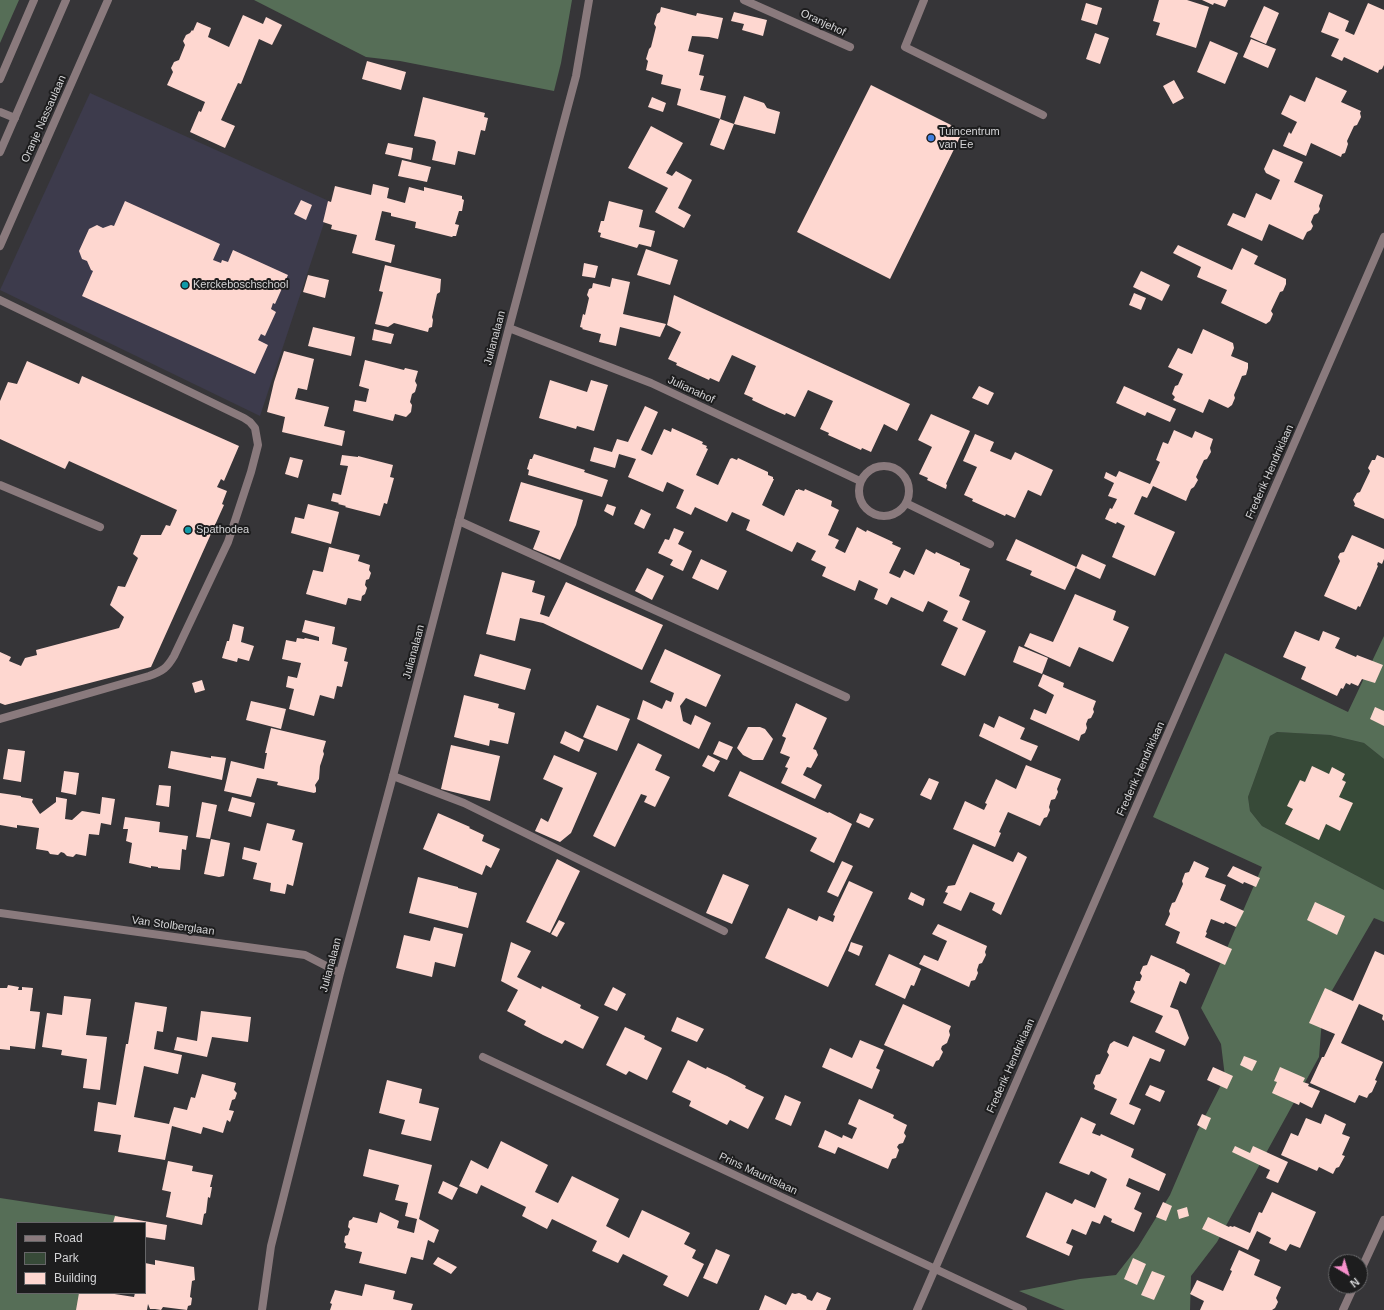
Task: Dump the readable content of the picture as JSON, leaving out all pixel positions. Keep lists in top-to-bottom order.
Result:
{
  "streets": {
    "street": [
      "Oranjehof",
      "Oranje Nassaulaan",
      "Julianalaan",
      "Julianahof",
      "Frederik Hendriklaan",
      "Van Stolberglaan",
      "Prins Mauritslaan"
    ]
  },
  "crossings": [
    ["Julianalaan", "Julianahof"],
    ["Julianalaan", "Van Stolberglaan"],
    ["Frederik Hendriklaan", "Prins Mauritslaan"]
  ],
  "places": ["Tuincentrum van Ee", "Kerckeboschschool", "Spathodea"],
  "legend": ["Road", "Park", "Building"],
  "north": "bottom right"
}
